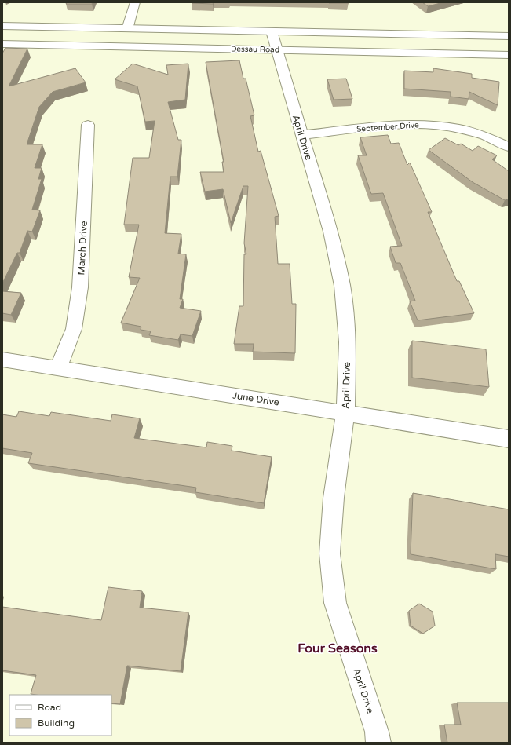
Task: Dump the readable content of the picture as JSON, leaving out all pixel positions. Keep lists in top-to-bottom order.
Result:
{
  "streets": {
    "street": [
      "Dessau Road",
      "September Drive",
      "April Drive",
      "March Drive",
      "June Drive"
    ]
  },
  "crossings": [
    ["Dessau Road", "April Drive"],
    ["September Drive", "April Drive"],
    ["April Drive", "June Drive"],
    ["March Drive", "June Drive"]
  ],
  "districts": ["Four Seasons"],
  "legend": ["Road", "Building"]
}
